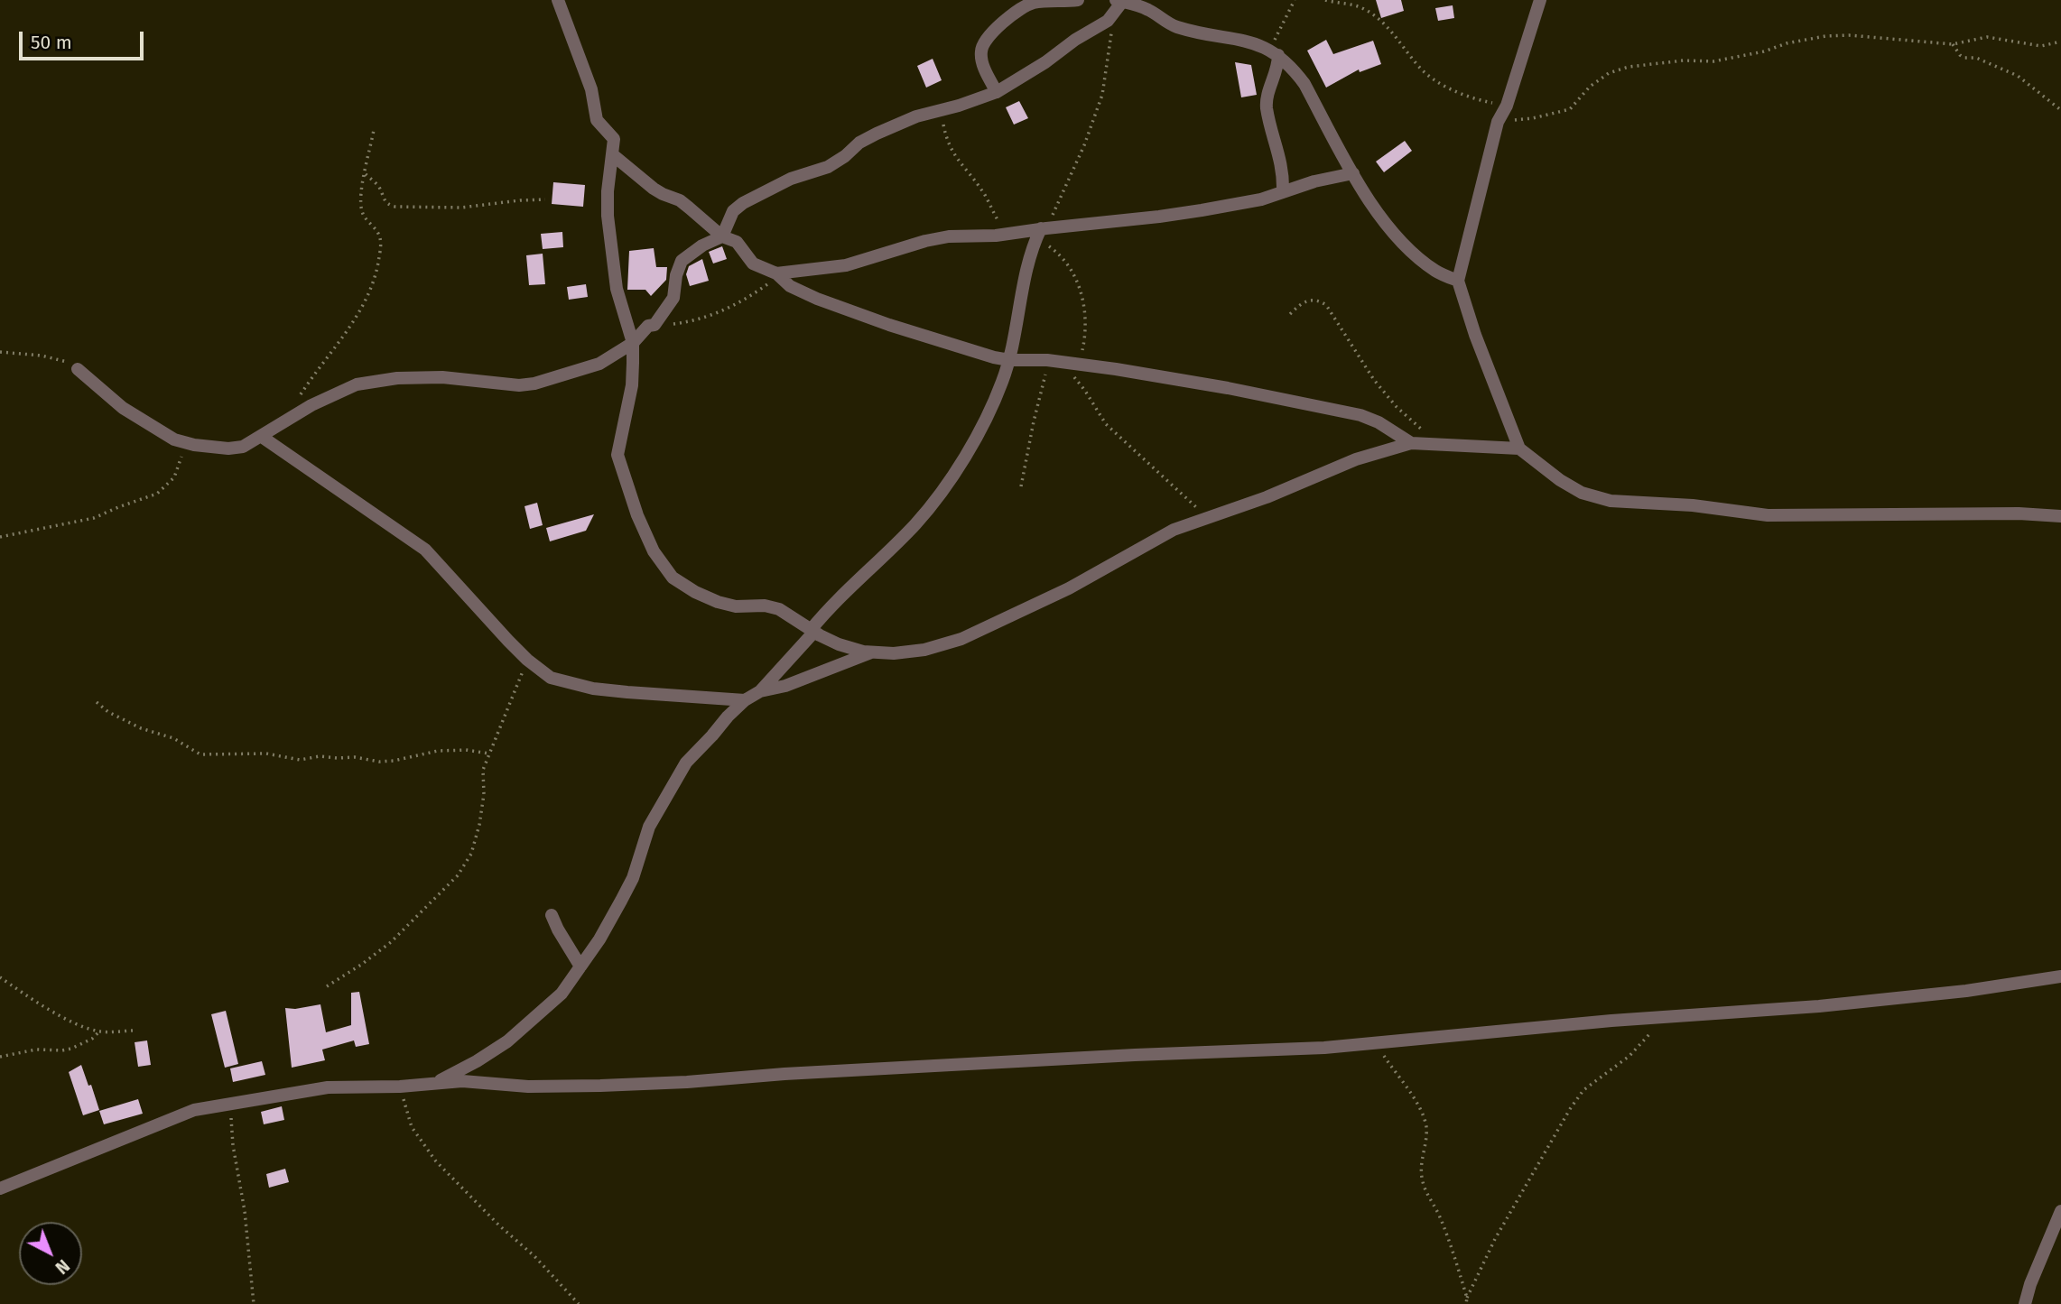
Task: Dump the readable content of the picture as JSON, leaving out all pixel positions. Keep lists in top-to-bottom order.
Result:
{
  "scale_bar": "50 m",
  "north": "bottom right"
}
